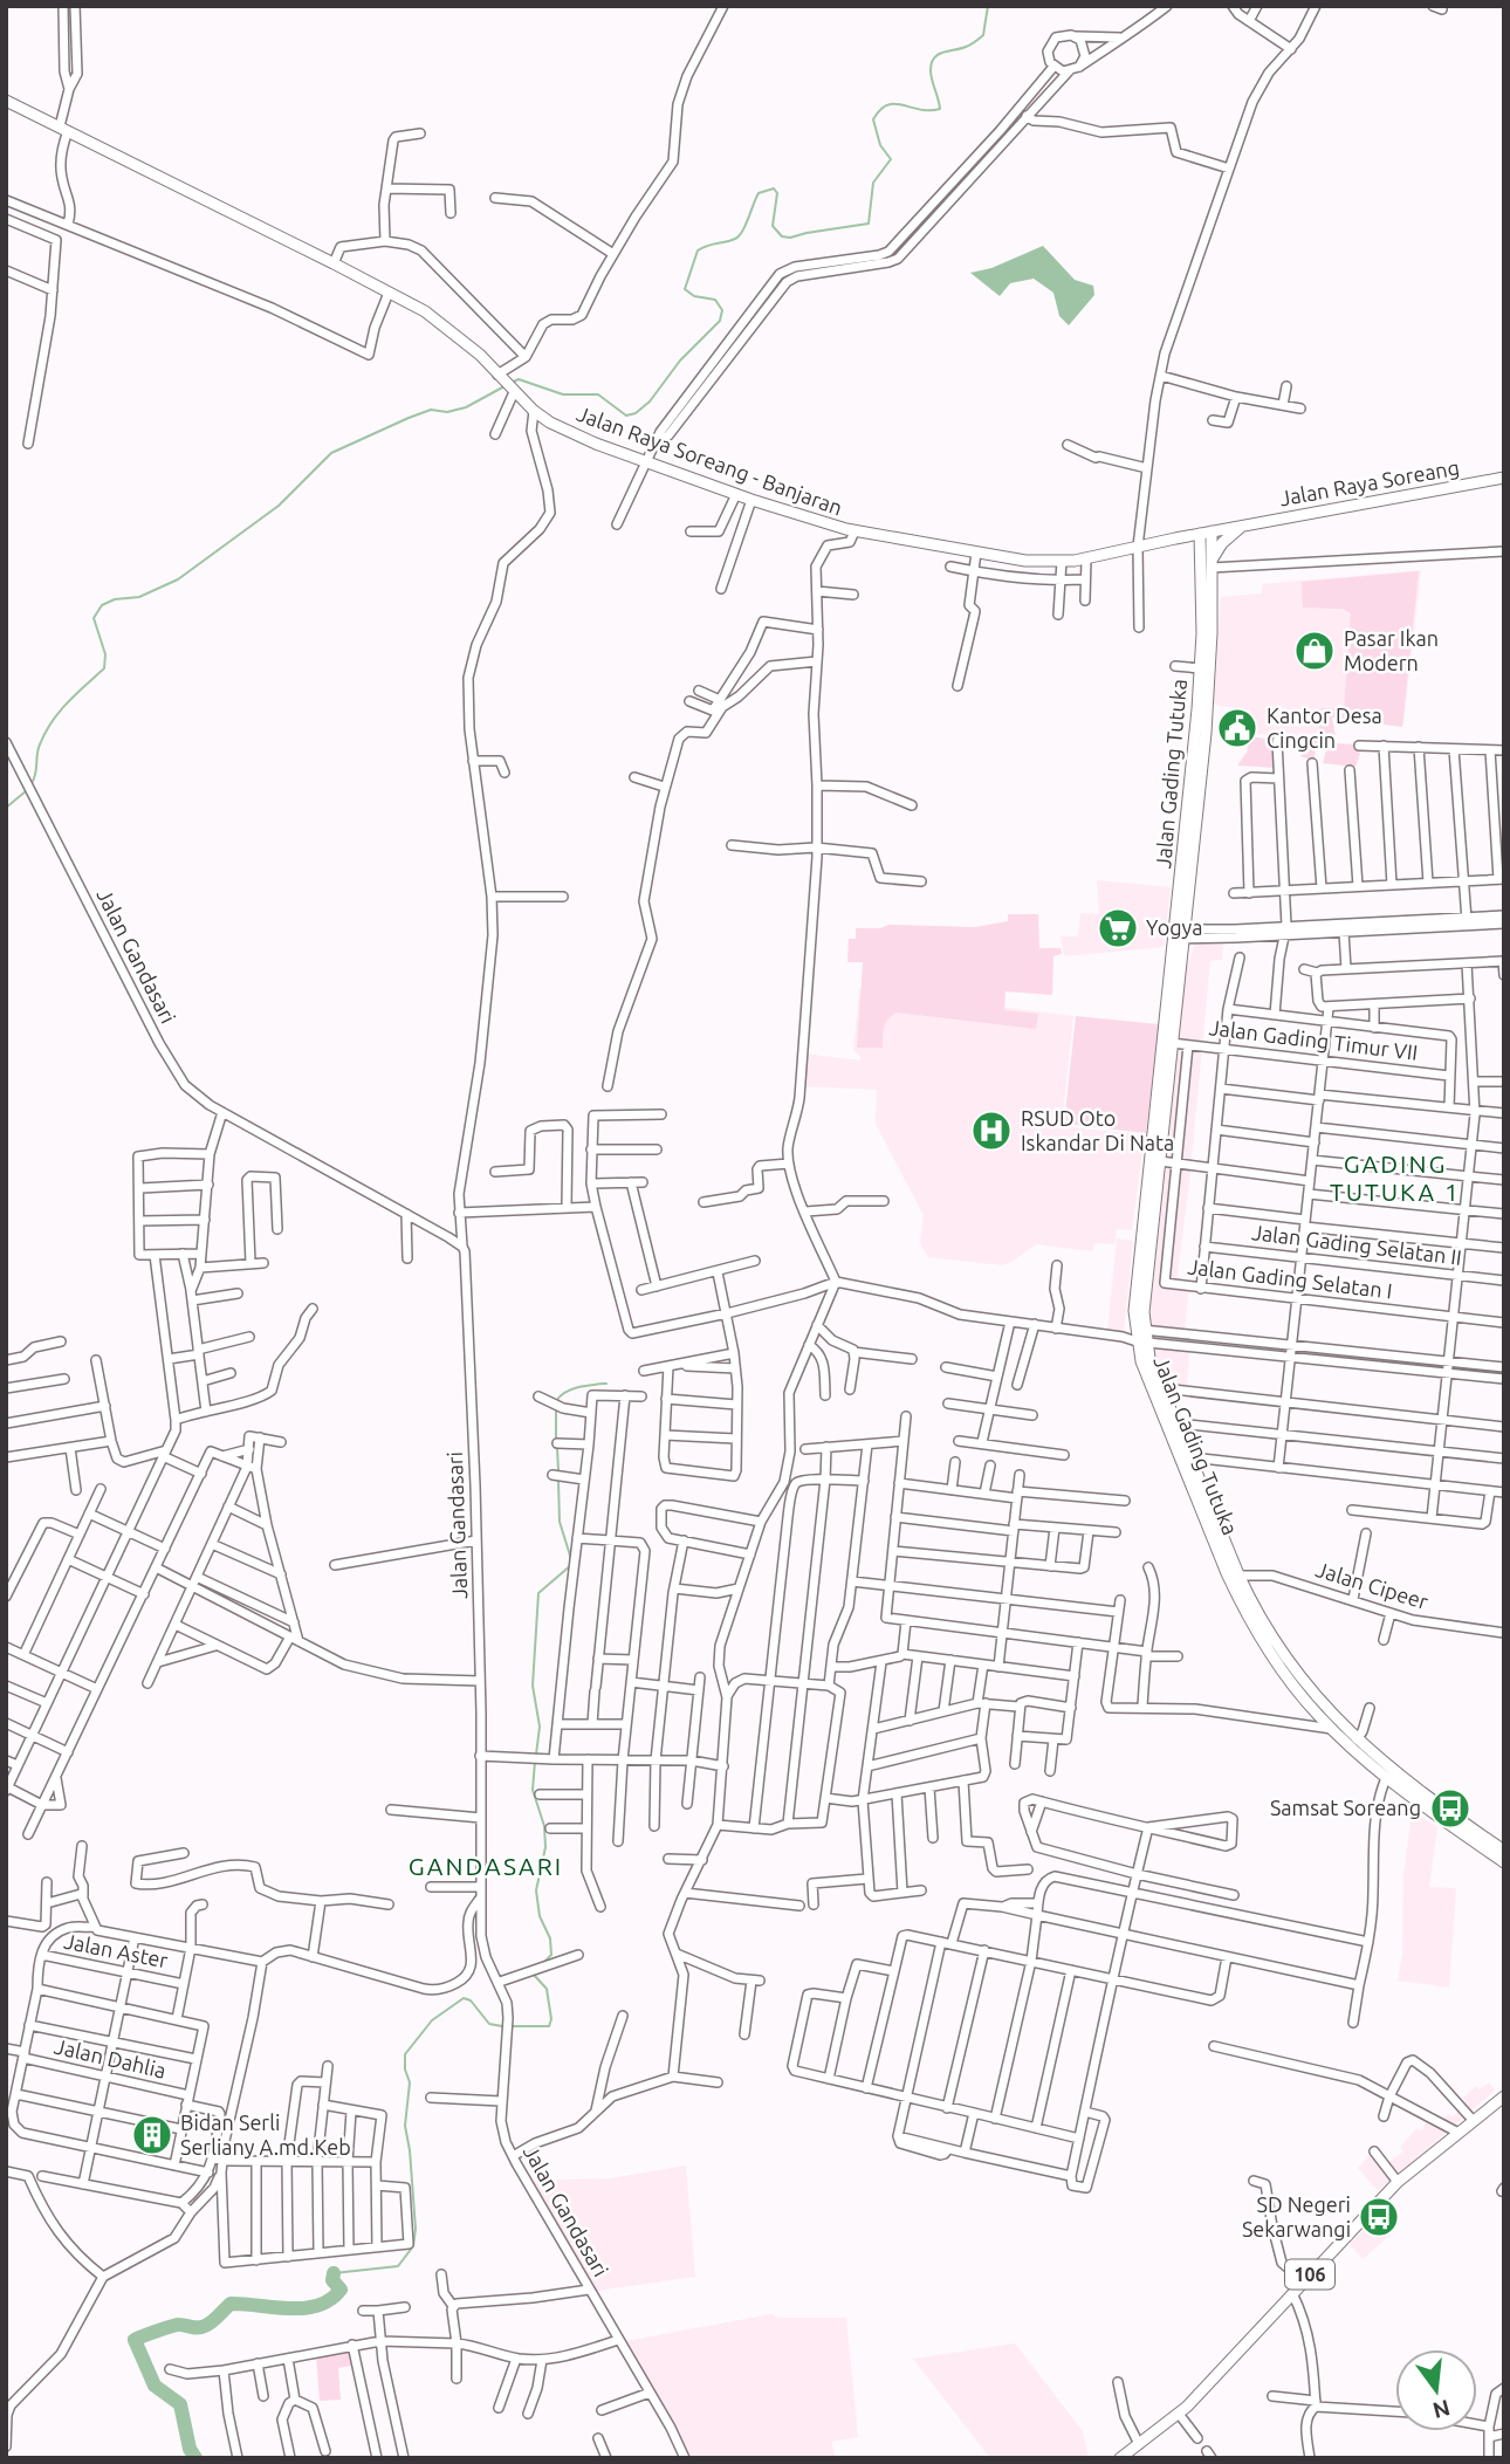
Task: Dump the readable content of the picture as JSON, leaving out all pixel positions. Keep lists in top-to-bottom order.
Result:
{
  "streets": {
    "main road": [
      "Jalan Raya Soreang - Banjaran",
      "Jalan Raya Soreang",
      "Jalan Gading Tutuka",
      "106"
    ],
    "street": [
      "Jalan Gandasari",
      "Jalan Gading Timur VII",
      "Jalan Gading Selatan II",
      "Jalan Gading Selatan I",
      "Jalan Cipeer",
      "Jalan Aster",
      "Jalan Dahlia"
    ]
  },
  "crossings": [
    ["Jalan Raya Soreang - Banjaran", "Jalan Raya Soreang"],
    ["Jalan Raya Soreang - Banjaran", "Jalan Gading Tutuka"],
    ["Jalan Gading Tutuka", "Jalan Gading Timur VII"],
    ["Jalan Gading Tutuka", "Jalan Cipeer"],
    ["Jalan Gading Timur VII", "Jalan Gading Selatan I"]
  ],
  "districts": ["GADING TUTUKA 1", "GANDASARI"],
  "places": {
    "shop": ["Pasar Ikan Modern"],
    "public building": ["Kantor Desa Cingcin"],
    "supermarket": ["Yogya"],
    "hospital": ["RSUD Oto Iskandar Di Nata"],
    "bus stop": ["Samsat Soreang", "SD Negeri Sekarwangi"],
    "building": ["Bidan Serli Serliany A.md.Keb"]
  },
  "north": "bottom"
}
